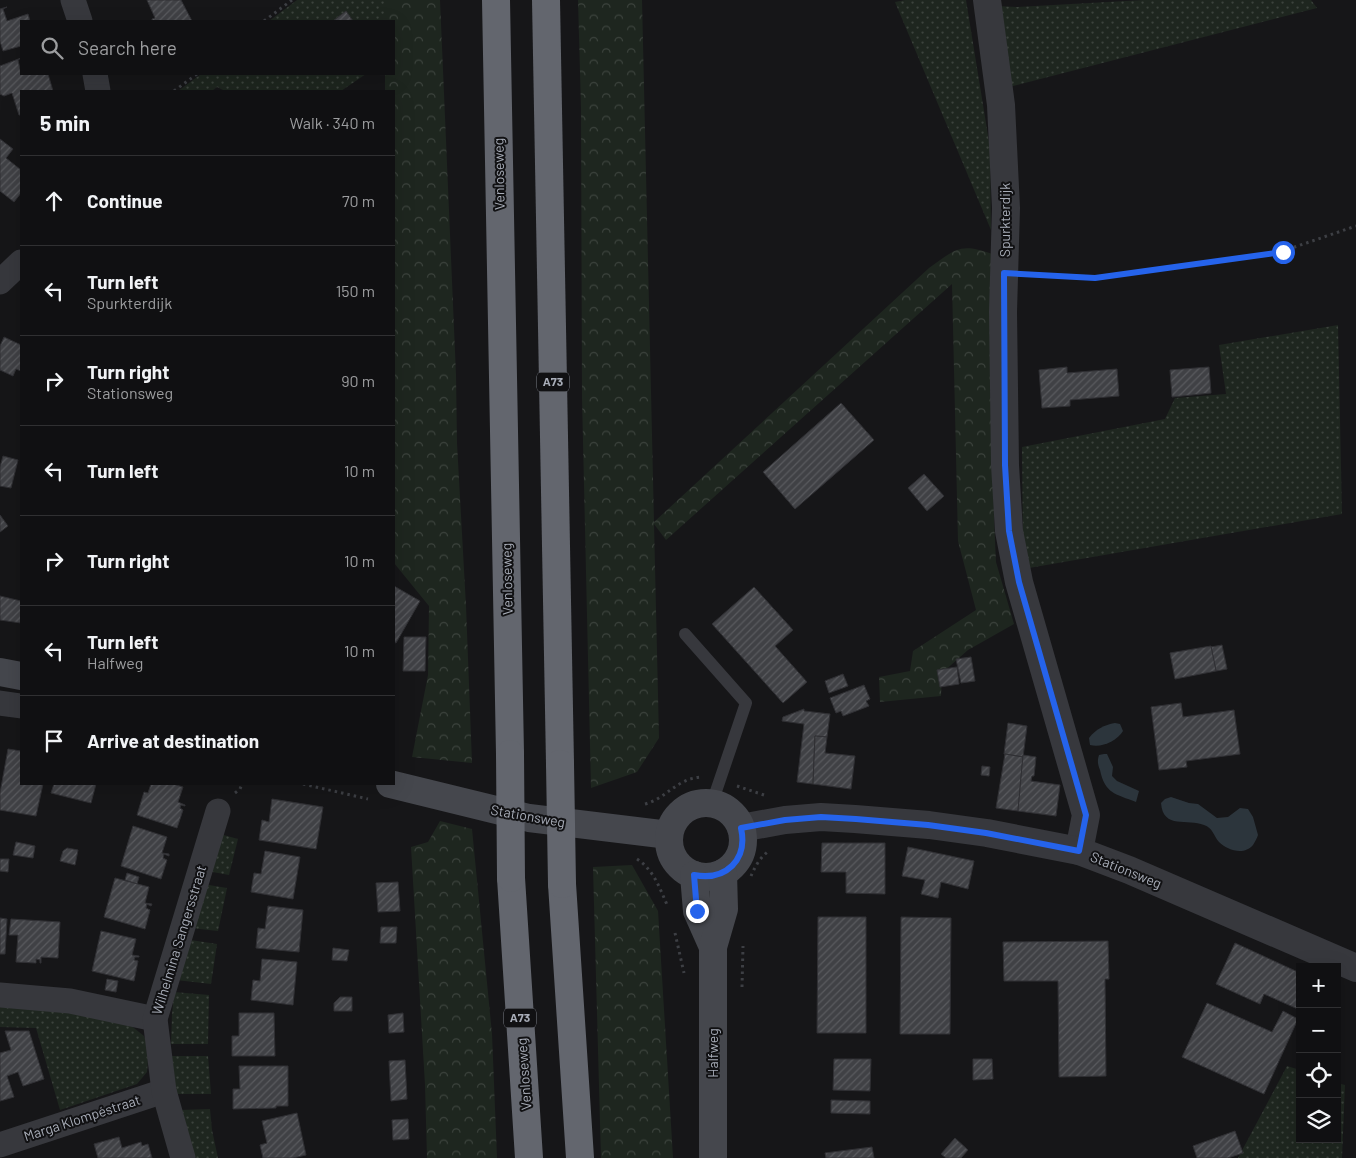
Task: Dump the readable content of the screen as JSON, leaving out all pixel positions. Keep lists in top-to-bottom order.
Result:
{
  "streets": {
    "highway": ["Venloseweg", "A73"],
    "main road": ["Stationsweg", "Halfweg"],
    "street": ["Spurkterdijk", "Wilhelmina Sangersstraat", "Marga Klompéstraat"]
  },
  "crossings": [
    ["Spurkterdijk", "Stationsweg"],
    ["Stationsweg", "Halfweg"],
    ["Wilhelmina Sangersstraat", "Marga Klompéstraat"]
  ],
  "page": {
    "search": "Search here",
    "heading": ["5 min", "Walk · 340 m"],
    "list": [
      ["Continue", "70 m"],
      ["Turn left", "Spurkterdijk", "150 m"],
      ["Turn right", "Stationsweg", "90 m"],
      ["Turn left", "10 m"],
      ["Turn right", "10 m"],
      ["Turn left", "Halfweg", "10 m"],
      "Arrive at destination"
    ],
    "map_buttons": ["+", "−"]
  }
}
